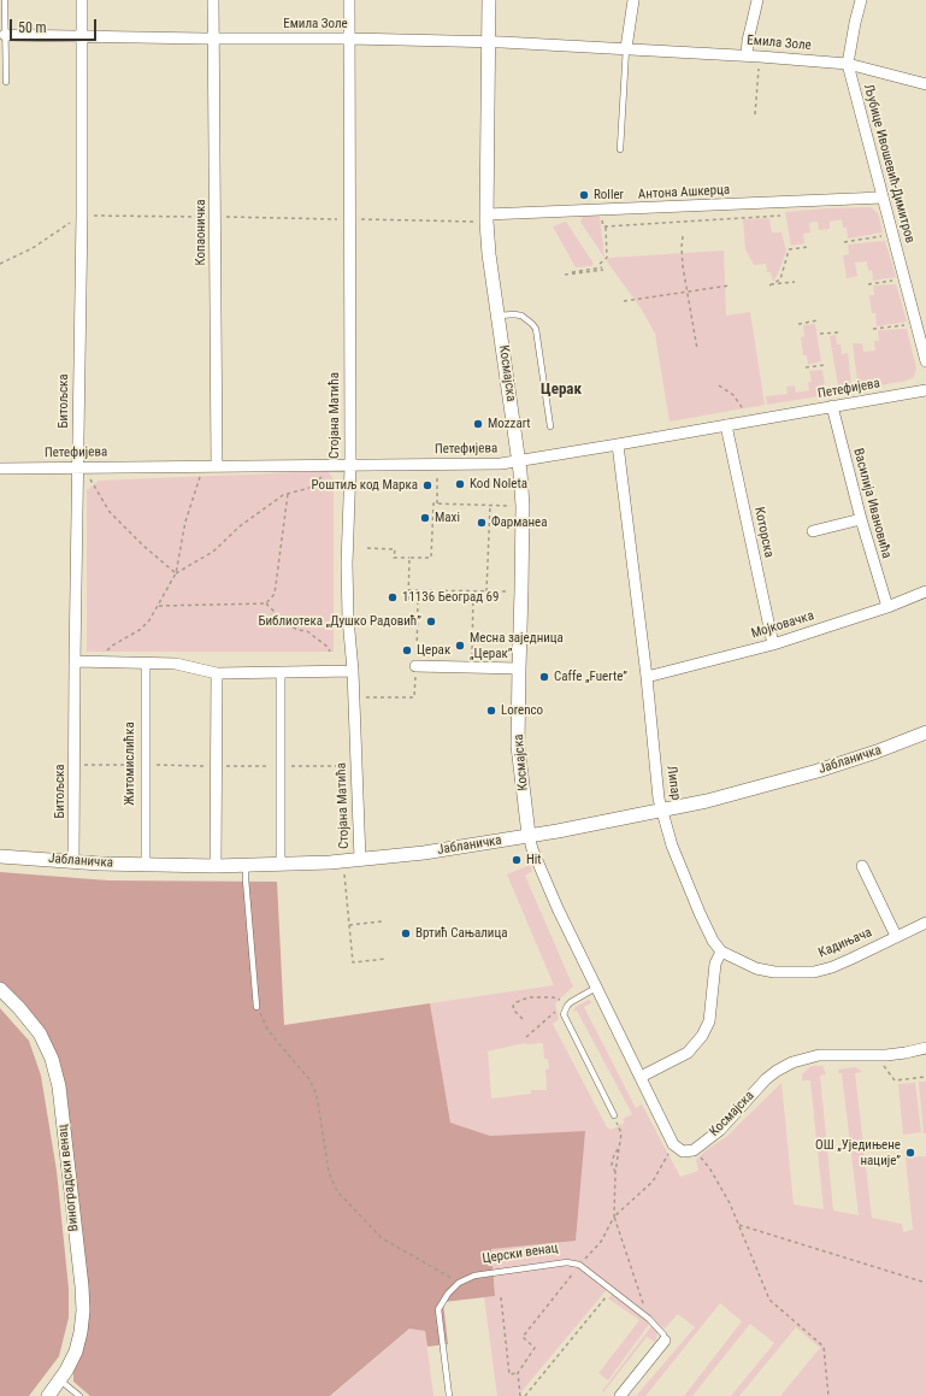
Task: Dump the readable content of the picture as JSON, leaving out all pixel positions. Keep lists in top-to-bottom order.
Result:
{
  "streets": {
    "street": [
      "Емила Золе",
      "Љубице Ивошевић-Димитров",
      "Антона Ашкерца",
      "Копаоничка",
      "Космајска",
      "Петефијева",
      "Битољска",
      "Стојана Матића",
      "Василија Ивановића",
      "Которска",
      "Мојковачка",
      "Јабланичка",
      "Житомислићка",
      "Липар",
      "Кадињача",
      "Виноградски венац"
    ],
    "lane": ["Церски венац"]
  },
  "crossings": [
    ["Емила Золе", "Љубице Ивошевић-Димитров"],
    ["Емила Золе", "Копаоничка"],
    ["Емила Золе", "Космајска"],
    ["Емила Золе", "Битољска"],
    ["Емила Золе", "Стојана Матића"],
    ["Љубице Ивошевић-Димитров", "Антона Ашкерца"],
    ["Антона Ашкерца", "Космајска"],
    ["Копаоничка", "Петефијева"],
    ["Космајска", "Петефијева"],
    ["Космајска", "Јабланичка"],
    ["Петефијева", "Битољска"],
    ["Петефијева", "Стојана Матића"],
    ["Петефијева", "Василија Ивановића"],
    ["Петефијева", "Которска"],
    ["Петефијева", "Липар"],
    ["Битољска", "Јабланичка"],
    ["Стојана Матића", "Јабланичка"],
    ["Василија Ивановића", "Мојковачка"],
    ["Которска", "Мојковачка"],
    ["Мојковачка", "Липар"],
    ["Јабланичка", "Житомислићка"],
    ["Јабланичка", "Липар"],
    ["Липар", "Кадињача"]
  ],
  "districts": ["Церак"],
  "places": [
    "Roller",
    "Mozzart",
    "Kod Noleta",
    "Роштиљ код Марка",
    "Maxi",
    "Фарманеа",
    "11136 Београд 69",
    "Библиотека „Душко Радовић”",
    "Месна заједница „Церак”",
    "Церак",
    "Caffe „Fuerte”",
    "Lorenco",
    "Hit",
    "Вртић Сањалица",
    "ОШ „Уједињене нације”"
  ],
  "scale_bar": "50 m"
}
